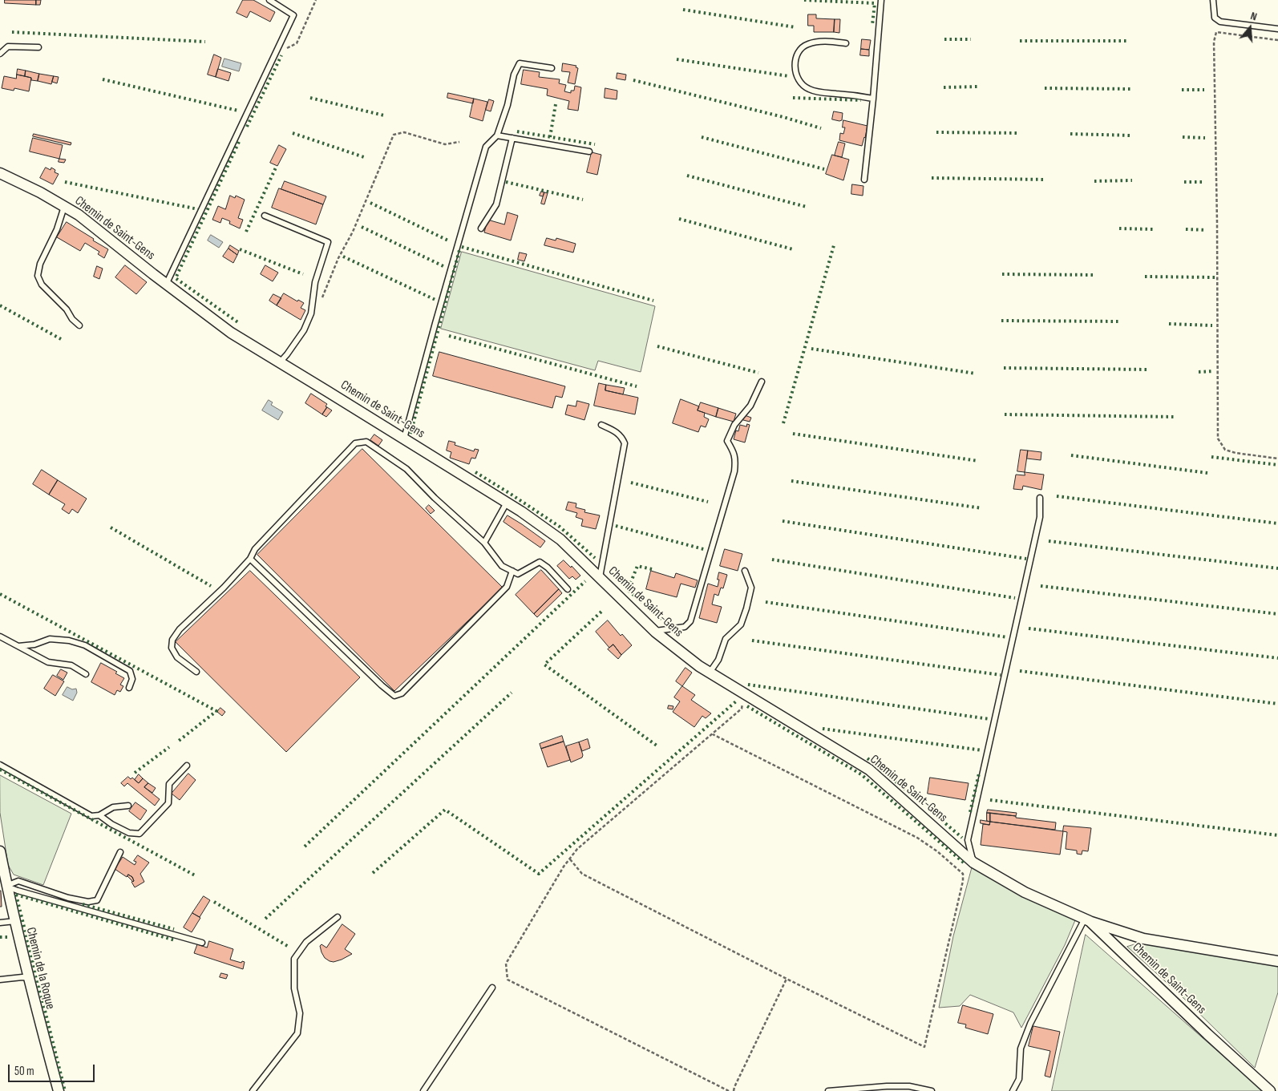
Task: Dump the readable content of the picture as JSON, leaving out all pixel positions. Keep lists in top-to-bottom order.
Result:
{
  "streets": {
    "street": ["Chemin de Saint-Gens", "Chemin de la Roque"]
  },
  "scale_bar": "50 m",
  "north": "top"
}
